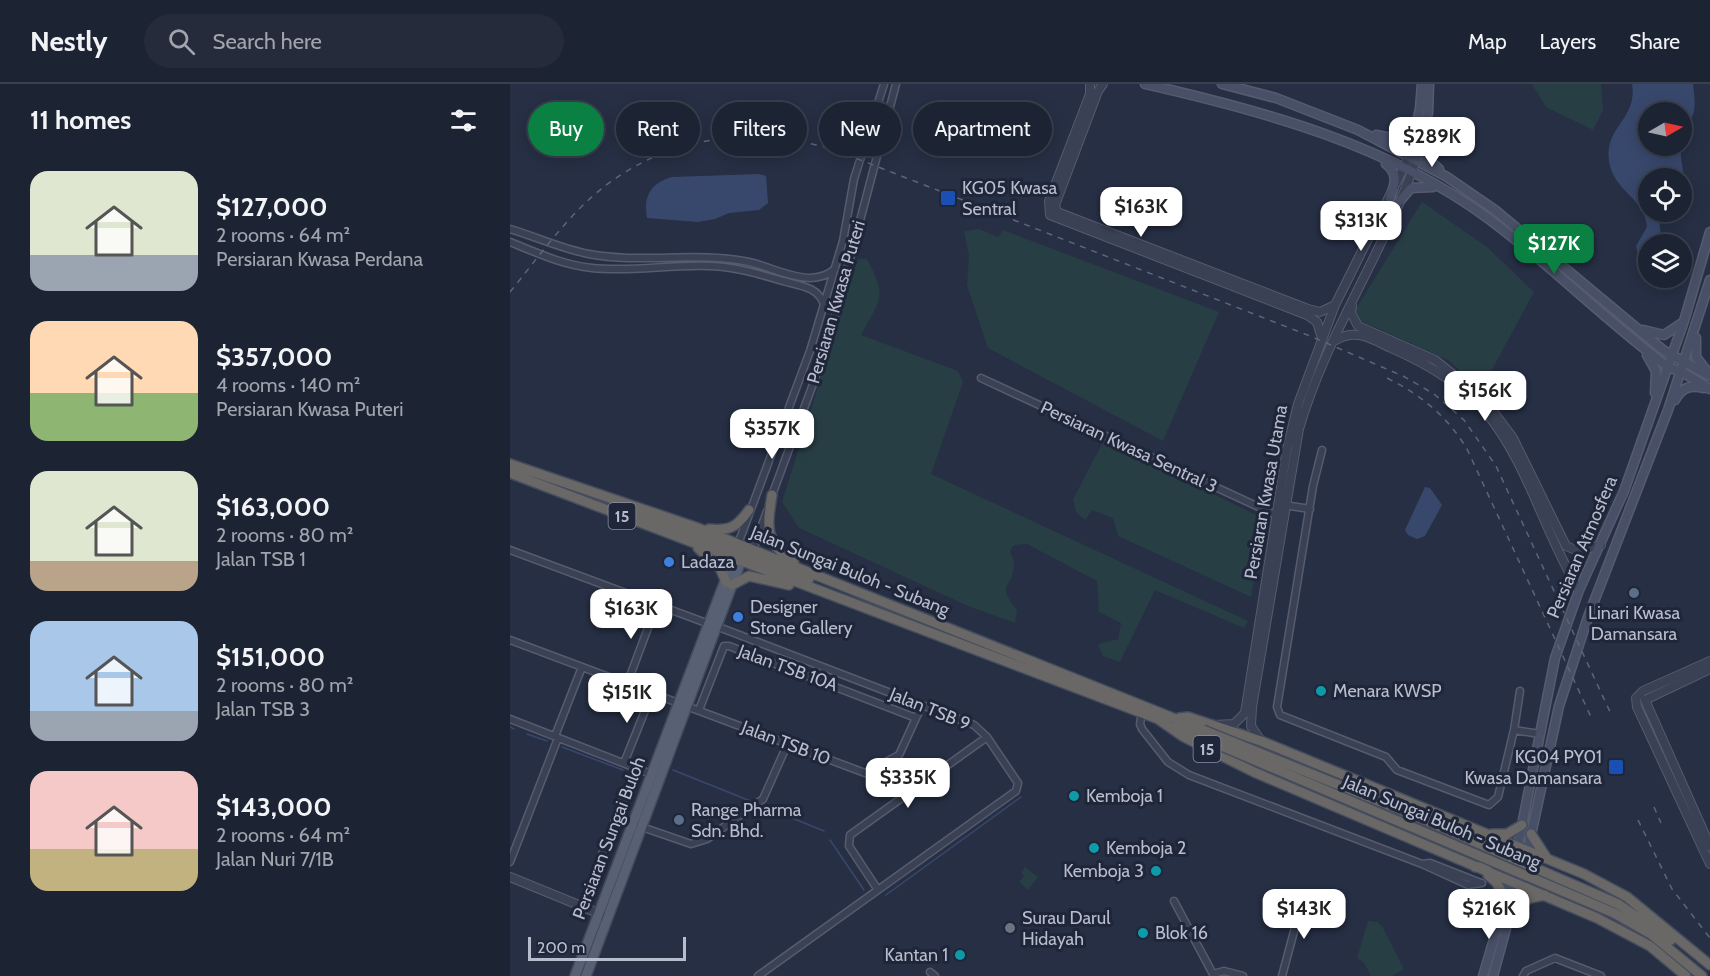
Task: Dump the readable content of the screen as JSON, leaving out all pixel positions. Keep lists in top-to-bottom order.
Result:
{
  "streets": {
    "highway": ["15", "Jalan Sungai Buloh - Subang"],
    "main road": ["Persiaran Kwasa Utama", "Persiaran Atmosfera", "Persiaran Sungai Buloh"],
    "street": [
      "Persiaran Kwasa Puteri",
      "Persiaran Kwasa Sentral 3",
      "Jalan TSB 10A",
      "Jalan TSB 9",
      "Jalan TSB 10"
    ]
  },
  "crossings": [
    ["Persiaran Kwasa Puteri", "Jalan Sungai Buloh - Subang"],
    ["Persiaran Kwasa Puteri", "Persiaran Sungai Buloh"],
    ["Persiaran Kwasa Sentral 3", "Persiaran Kwasa Utama"],
    ["Persiaran Kwasa Utama", "Jalan Sungai Buloh - Subang"],
    ["Persiaran Atmosfera", "Jalan Sungai Buloh - Subang"],
    ["Jalan Sungai Buloh - Subang", "Persiaran Sungai Buloh"],
    ["Jalan TSB 10A", "Jalan TSB 10"],
    ["Jalan TSB 9", "Jalan TSB 10"],
    ["Jalan TSB 9", "Persiaran Sungai Buloh"],
    ["Jalan TSB 10", "Persiaran Sungai Buloh"]
  ],
  "places": {
    "transit": ["KG05 Kwasa Sentral", "KG04 PY01 Kwasa Damansara"],
    "other": [
      "Ladaza",
      "Linari Kwasa Damansara",
      "Designer Stone Gallery",
      "Menara KWSP",
      "Kemboja 1",
      "Range Pharma Sdn. Bhd.",
      "Kemboja 2",
      "Kemboja 3",
      "Surau Darul Hidayah",
      "Blok 16",
      "Kantan 1"
    ]
  },
  "scale_bar": "200 m",
  "north": "right",
  "page": {
    "header": "Nestly",
    "search": "Search here",
    "nav": ["Map", "Layers", "Share"],
    "heading": "11 homes",
    "chip": [
      "Buy",
      "Rent",
      "Filters",
      "New",
      "Apartment"
    ],
    "price": [
      "$289K",
      "$163K",
      "$313K",
      "$127K",
      "$156K",
      "$357K",
      "$163K",
      "$151K",
      "$335K",
      "$143K",
      "$216K"
    ],
    "list": [
      {
        "name": "$127,000",
        "note": "2 rooms · 64 m² · Persiaran Kwasa Perdana"
      },
      {
        "name": "$357,000",
        "note": "4 rooms · 140 m² · Persiaran Kwasa Puteri"
      },
      {
        "name": "$163,000",
        "note": "2 rooms · 80 m² · Jalan TSB 1"
      },
      {
        "name": "$151,000",
        "note": "2 rooms · 80 m² · Jalan TSB 3"
      },
      {
        "name": "$143,000",
        "note": "2 rooms · 64 m² · Jalan Nuri 7/1B"
      }
    ],
    "scale": "200 m"
  }
}
